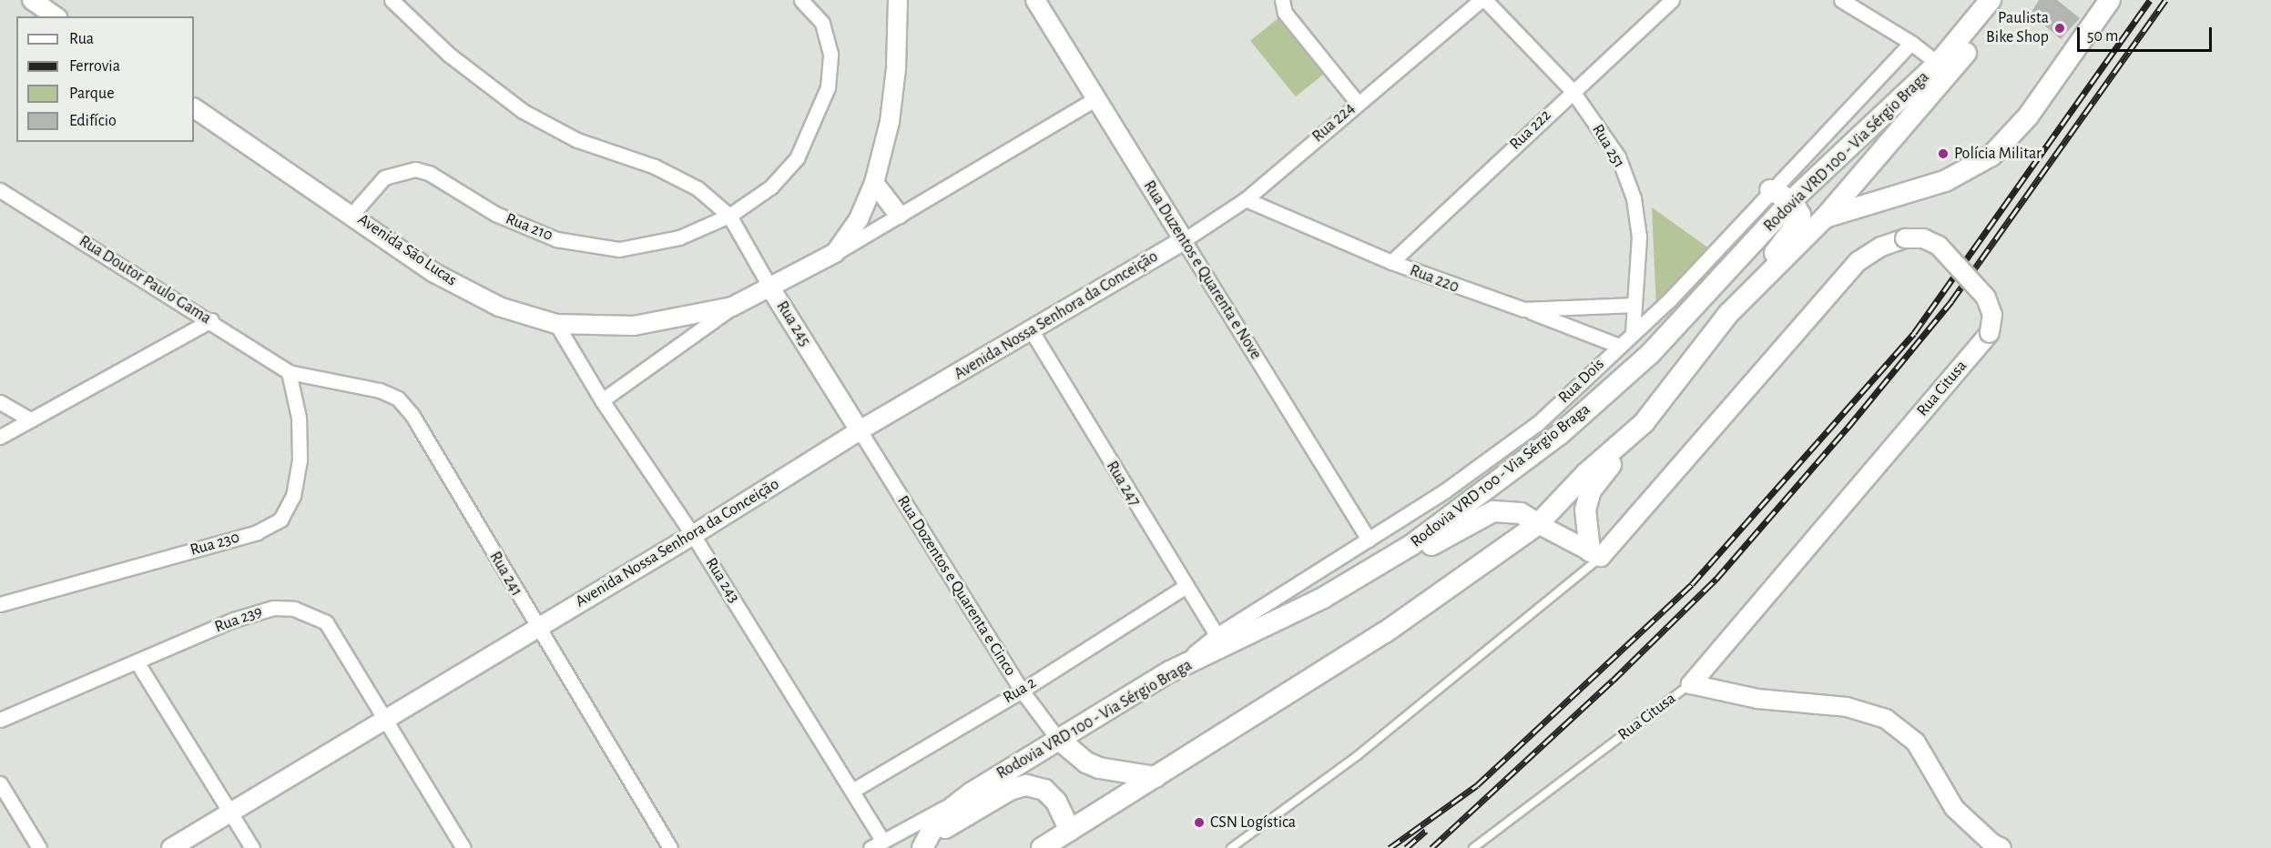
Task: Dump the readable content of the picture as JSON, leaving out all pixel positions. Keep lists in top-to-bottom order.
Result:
{
  "streets": {
    "main road": ["Rodovia VRD 100 - Via Sérgio Braga"],
    "street": [
      "Rua 224",
      "Rua 222",
      "Rua 251",
      "Rua 210",
      "Avenida São Lucas",
      "Rua Duzentos e Quarenta e Nove",
      "Rua 220",
      "Rua Doutor Paulo Gama",
      "Avenida Nossa Senhora da Conceição",
      "Rua 245",
      "Rua Dois",
      "Rua Citusa",
      "Rua 247",
      "Rua 230",
      "Rua 241",
      "Rua 243",
      "Rua Dozentos e Quarenta e Cinco",
      "Rua 239",
      "Rua 2"
    ]
  },
  "crossings": [
    ["Rua 224", "Rua Duzentos e Quarenta e Nove"],
    ["Rua 224", "Rua 220"],
    ["Rua 224", "Avenida Nossa Senhora da Conceição"],
    ["Rua 222", "Rua 251"],
    ["Rua 222", "Rua 220"],
    ["Rua 251", "Rua 220"],
    ["Rua 251", "Rua Dois"],
    ["Rodovia VRD 100 - Via Sérgio Braga", "Rua Dois"],
    ["Rodovia VRD 100 - Via Sérgio Braga", "Rua Dozentos e Quarenta e Cinco"],
    ["Rua 210", "Avenida São Lucas"],
    ["Rua 210", "Rua 245"],
    ["Avenida São Lucas", "Rua 245"],
    ["Avenida São Lucas", "Rua 243"],
    ["Rua Duzentos e Quarenta e Nove", "Avenida Nossa Senhora da Conceição"],
    ["Rua Duzentos e Quarenta e Nove", "Rua Dois"],
    ["Rua Doutor Paulo Gama", "Rua 230"],
    ["Rua Doutor Paulo Gama", "Rua 241"],
    ["Avenida Nossa Senhora da Conceição", "Rua 245"],
    ["Avenida Nossa Senhora da Conceição", "Rua 247"],
    ["Avenida Nossa Senhora da Conceição", "Rua 241"],
    ["Avenida Nossa Senhora da Conceição", "Rua 243"],
    ["Avenida Nossa Senhora da Conceição", "Rua Dozentos e Quarenta e Cinco"],
    ["Avenida Nossa Senhora da Conceição", "Rua 239"],
    ["Rua 245", "Rua Dozentos e Quarenta e Cinco"],
    ["Rua Dois", "Rua 247"],
    ["Rua 247", "Rua 2"],
    ["Rua 230", "Rua 241"],
    ["Rua 243", "Rua 2"],
    ["Rua Dozentos e Quarenta e Cinco", "Rua 2"]
  ],
  "places": ["Paulista Bike Shop", "Polícia Militar", "CSN Logística"],
  "legend": [
    "Rua",
    "Ferrovia",
    "Parque",
    "Edifício"
  ],
  "scale_bar": "50 m"
}
